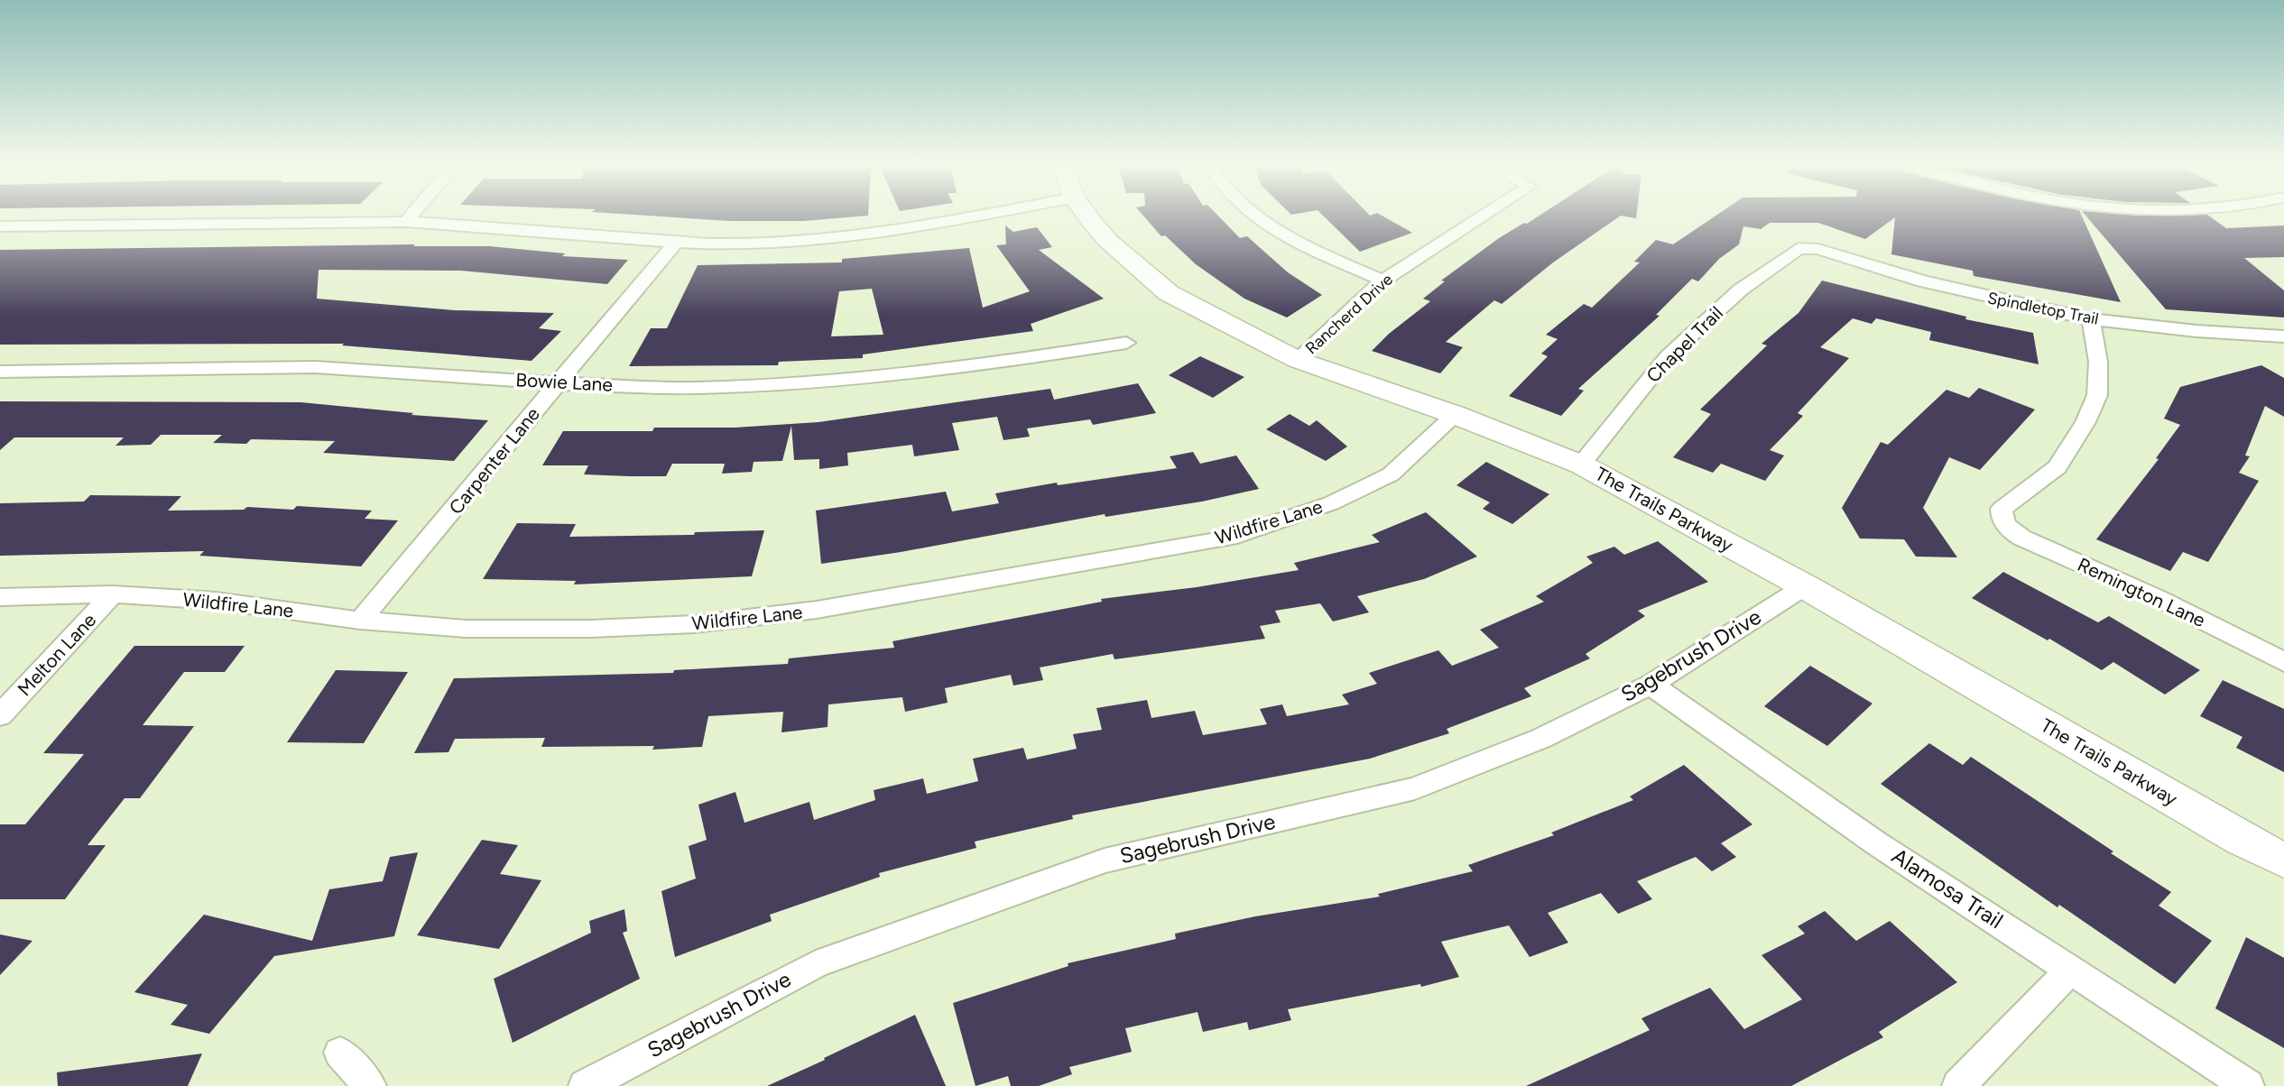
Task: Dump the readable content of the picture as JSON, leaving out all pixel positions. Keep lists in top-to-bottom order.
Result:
{
  "streets": {
    "street": [
      "Spindletop Trail",
      "Rancherd Drive",
      "Chapel Trail",
      "Bowie Lane",
      "Carpenter Lane",
      "The Trails Parkway",
      "Wildfire Lane",
      "Remington Lane",
      "Melton Lane",
      "Sagebrush Drive",
      "Alamosa Trail"
    ]
  },
  "crossings": [
    ["Spindletop Trail", "Chapel Trail"],
    ["Spindletop Trail", "Remington Lane"],
    ["Rancherd Drive", "The Trails Parkway"],
    ["Chapel Trail", "The Trails Parkway"],
    ["Bowie Lane", "Carpenter Lane"],
    ["Carpenter Lane", "Wildfire Lane"],
    ["The Trails Parkway", "Wildfire Lane"],
    ["The Trails Parkway", "Sagebrush Drive"],
    ["Wildfire Lane", "Melton Lane"],
    ["Sagebrush Drive", "Alamosa Trail"]
  ]
}
